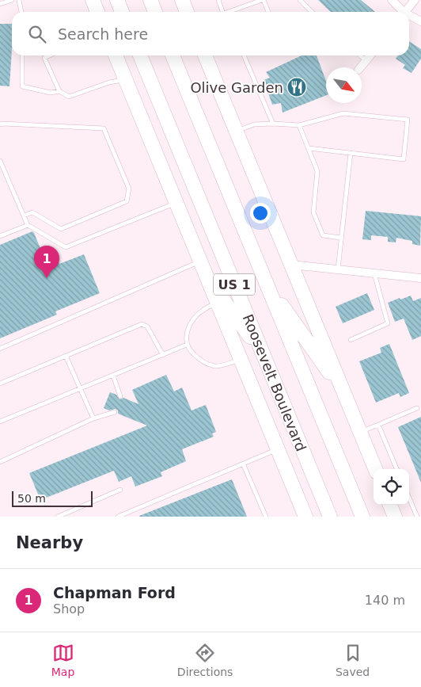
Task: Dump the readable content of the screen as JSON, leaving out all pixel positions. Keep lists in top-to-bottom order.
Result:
{
  "streets": {
    "highway": ["US 1", "Roosevelt Boulevard"]
  },
  "places": {
    "restaurant": ["Olive Garden"]
  },
  "scale_bar": "50 m",
  "north": "bottom right",
  "page": {
    "search": "Search here",
    "pins": "1",
    "scale": "50 m",
    "heading": "Nearby",
    "list": [
      {
        "mark": "1",
        "name": "Chapman Ford",
        "note": "Shop",
        "value": "140 m"
      }
    ],
    "nav": ["Map", "Directions", "Saved"]
  }
}
